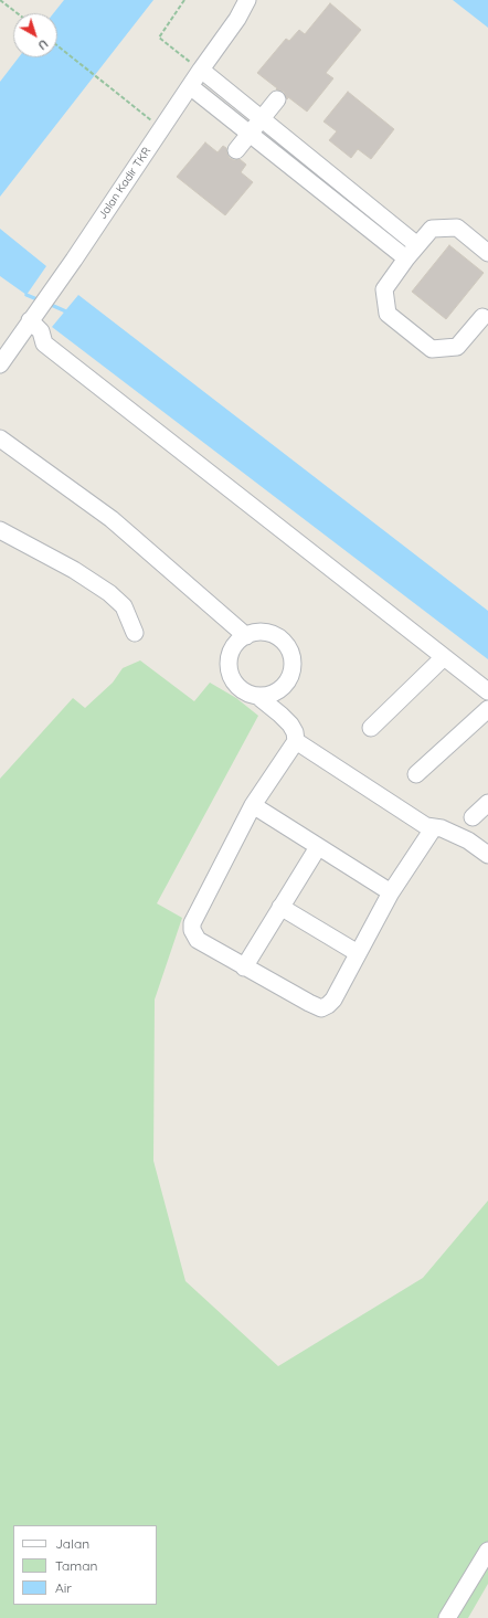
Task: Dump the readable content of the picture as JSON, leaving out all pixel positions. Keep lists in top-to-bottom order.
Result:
{
  "streets": {
    "street": ["Jalan Kadir TKR"]
  },
  "legend": ["Jalan", "Taman", "Air"],
  "north": "bottom right"
}
